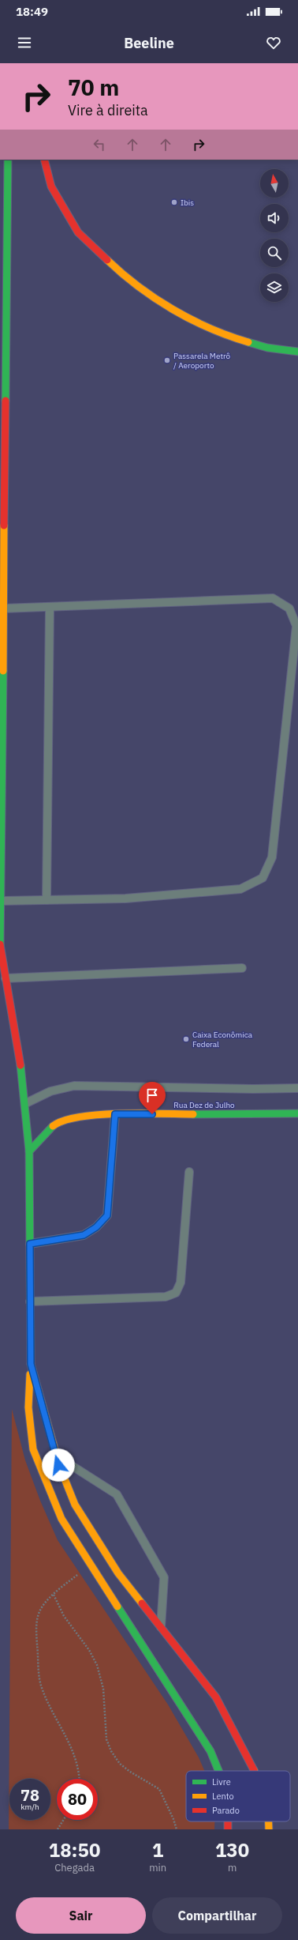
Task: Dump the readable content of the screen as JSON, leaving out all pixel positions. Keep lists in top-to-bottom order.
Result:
{
  "streets": {
    "main road": ["Rua Dez de Julho"]
  },
  "places": ["Ibis", "Passarela Metrô / Aeroporto", "Caixa Econômica Federal"],
  "legend": ["Livre", "Lento", "Parado"],
  "north": "top",
  "page": {
    "status": "18:49",
    "header": "Beeline",
    "turn": ["70 m", "Vire à direita"],
    "speed": "78 km/h",
    "limit": "80",
    "eta": [
      "18:50",
      "Chegada",
      "1",
      "min",
      "130",
      "m"
    ],
    "buttons": ["Sair", "Compartilhar"]
  }
}
